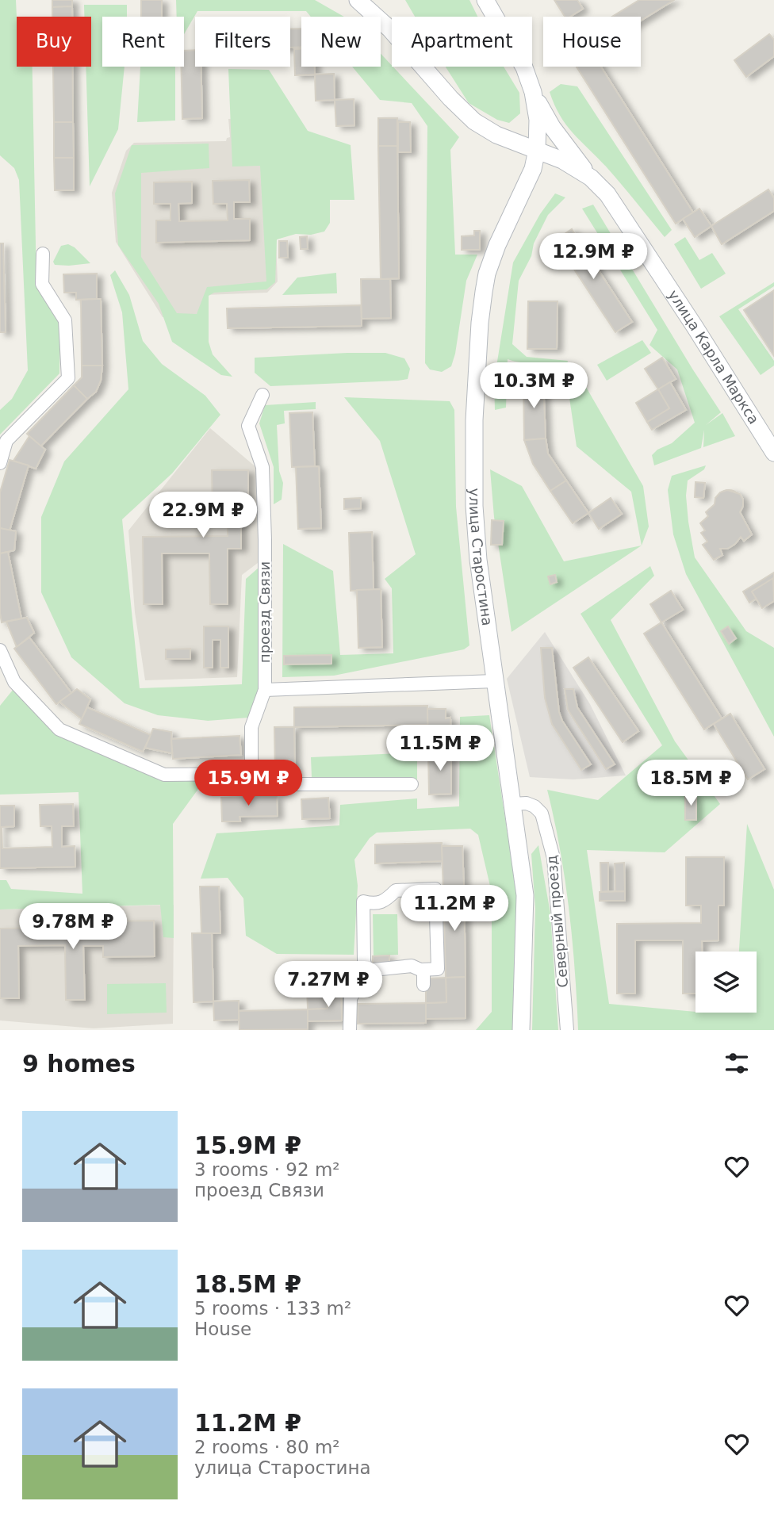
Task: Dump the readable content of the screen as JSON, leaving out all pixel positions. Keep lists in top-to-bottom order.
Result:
{
  "streets": {
    "main road": ["улица Карла Маркса", "улица Старостина"],
    "street": ["проезд Связи", "Северный проезд"]
  },
  "crossings": [
    ["улица Карла Маркса", "улица Старостина"],
    ["улица Старостина", "Северный проезд"]
  ],
  "page": {
    "chip": [
      "Buy",
      "Rent",
      "Filters",
      "New",
      "Apartment",
      "House"
    ],
    "price": [
      "12.9M ₽",
      "10.3M ₽",
      "22.9M ₽",
      "11.5M ₽",
      "15.9M ₽",
      "18.5M ₽",
      "11.2M ₽",
      "9.78M ₽",
      "7.27M ₽"
    ],
    "heading": "9 homes",
    "list": [
      {
        "name": "15.9M ₽",
        "note": "3 rooms · 92 m² · проезд Связи"
      },
      {
        "name": "18.5M ₽",
        "note": "5 rooms · 133 m² · House"
      },
      {
        "name": "11.2M ₽",
        "note": "2 rooms · 80 m² · улица Старостина"
      }
    ]
  }
}
